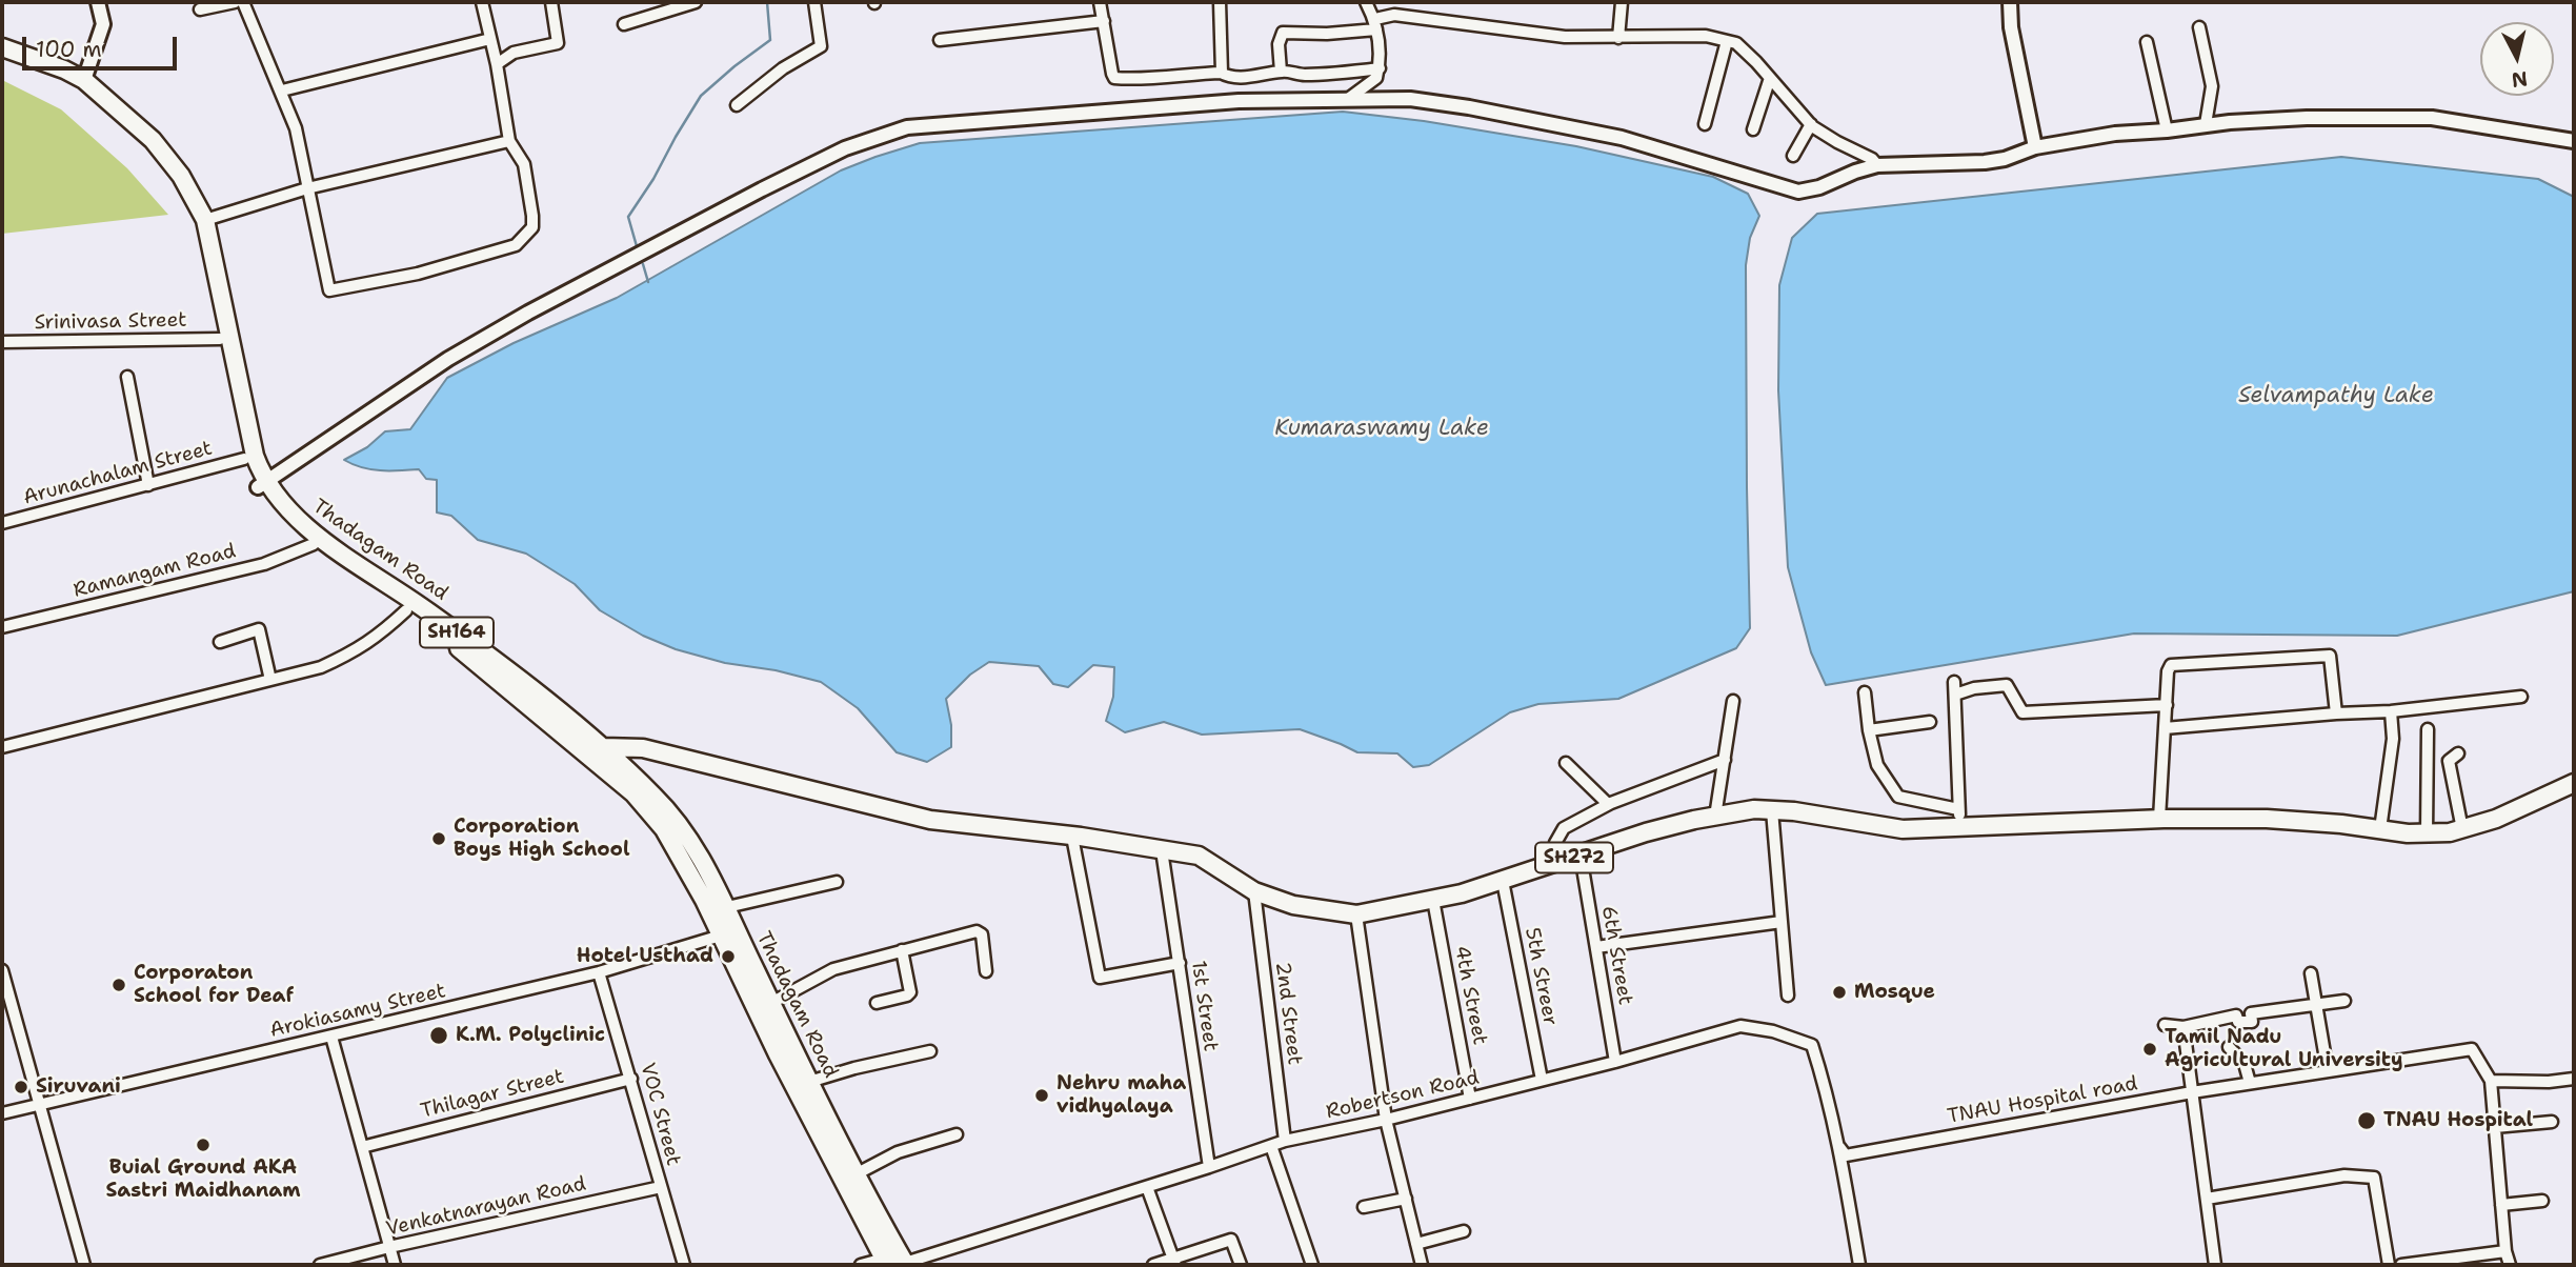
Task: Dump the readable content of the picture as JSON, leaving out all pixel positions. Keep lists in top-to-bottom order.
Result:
{
  "streets": {
    "main road": ["Thadagam Road", "SH164", "SH272"],
    "street": [
      "Srinivasa Street",
      "Arunachalam Street",
      "Ramangam Road",
      "6th Street",
      "5th Streer",
      "4th Street",
      "1st Street",
      "Arokiasamy Street",
      "2nd Street",
      "Thilagar Street",
      "Robertson Road",
      "TNAU Hospital road",
      "VOC Street",
      "Venkatnarayan Road"
    ]
  },
  "crossings": [
    ["Srinivasa Street", "Thadagam Road"],
    ["Arunachalam Street", "Thadagam Road"],
    ["Thadagam Road", "Ramangam Road"],
    ["Thadagam Road", "SH272"],
    ["Thadagam Road", "Arokiasamy Street"],
    ["Thadagam Road", "Robertson Road"],
    ["SH272", "6th Street"],
    ["SH272", "5th Streer"],
    ["SH272", "4th Street"],
    ["SH272", "1st Street"],
    ["SH272", "2nd Street"],
    ["6th Street", "Robertson Road"],
    ["5th Streer", "Robertson Road"],
    ["4th Street", "Robertson Road"],
    ["1st Street", "Robertson Road"],
    ["Arokiasamy Street", "VOC Street"],
    ["2nd Street", "Robertson Road"],
    ["Thilagar Street", "VOC Street"],
    ["Robertson Road", "TNAU Hospital road"],
    ["VOC Street", "Venkatnarayan Road"]
  ],
  "water": ["Selvampathy Lake", "Kumaraswamy Lake"],
  "places": [
    "Corporation Boys High School",
    "Hotel Usthad",
    "Corporaton School for Deaf",
    "Mosque",
    "K.M. Polyclinic",
    "Tamil Nadu Agricultural University",
    "Siruvani",
    "Nehru maha vidhyalaya",
    "TNAU Hospital",
    "Buial Ground AKA Sastri Maidhanam"
  ],
  "scale_bar": "100 m",
  "north": "bottom"
}
